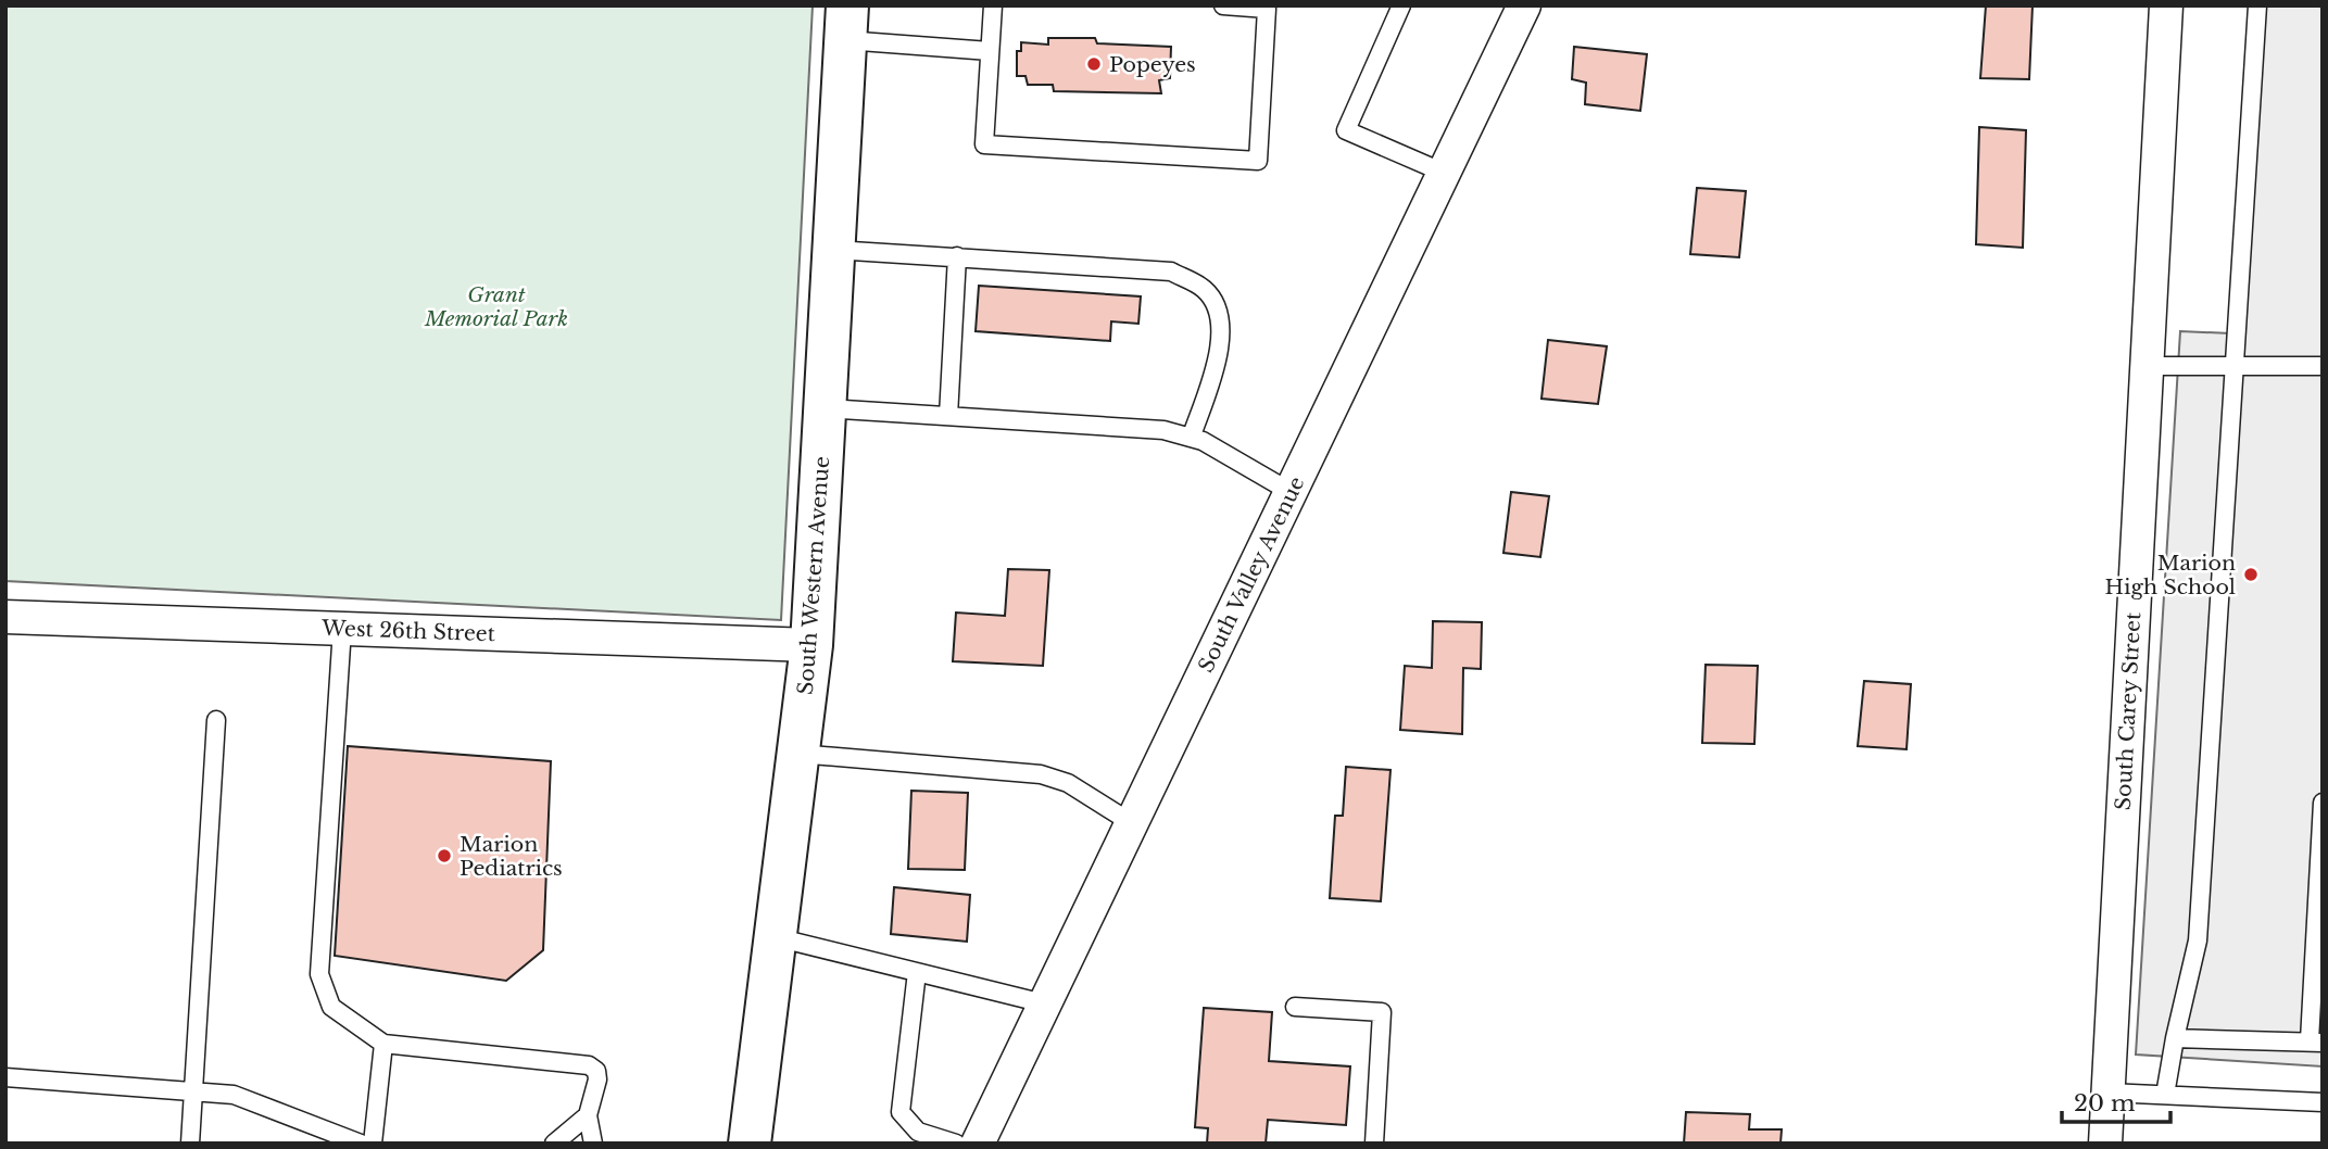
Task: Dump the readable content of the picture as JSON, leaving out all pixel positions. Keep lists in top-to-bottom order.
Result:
{
  "streets": {
    "highway": ["South Western Avenue"],
    "street": ["South Valley Avenue", "West 26th Street", "South Carey Street"]
  },
  "crossings": [
    ["South Western Avenue", "West 26th Street"]
  ],
  "parks": ["Grant Memorial Park"],
  "places": ["Popeyes", "Marion High School", "Marion Pediatrics"],
  "scale_bar": "20 m"
}
